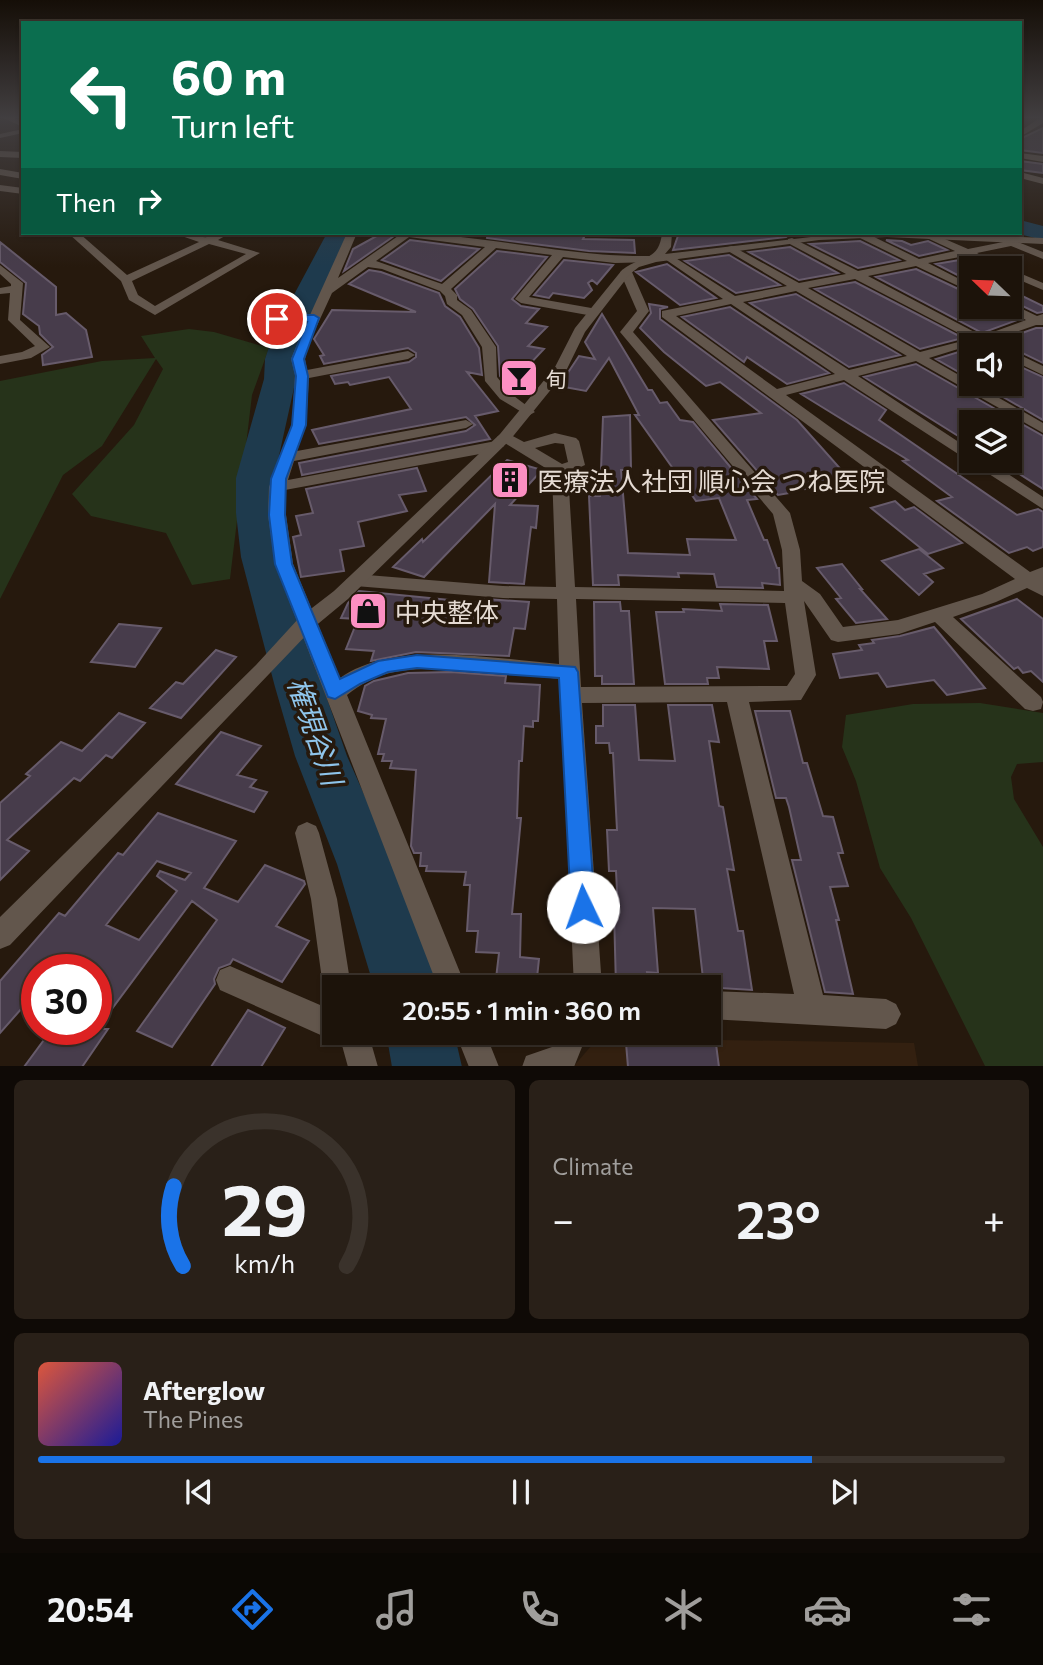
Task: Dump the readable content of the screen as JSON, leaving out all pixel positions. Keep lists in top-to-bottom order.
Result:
{
  "water": ["権現谷川"],
  "places": {
    "bar": ["旬"],
    "building": ["医療法人社団 順心会 つね医院"],
    "shop": ["中央整体"]
  },
  "north": "top left",
  "page": {
    "turn": ["60 m", "Turn left"],
    "then": "Then",
    "limit": "30",
    "trip": "20:55 · 1 min · 360 m",
    "tile": "Climate",
    "heat": ["−", "23°", "+"],
    "song": ["Afterglow", "The Pines"],
    "tabs": "20:54",
    "gauge": ["29", "km/h"]
  }
}
